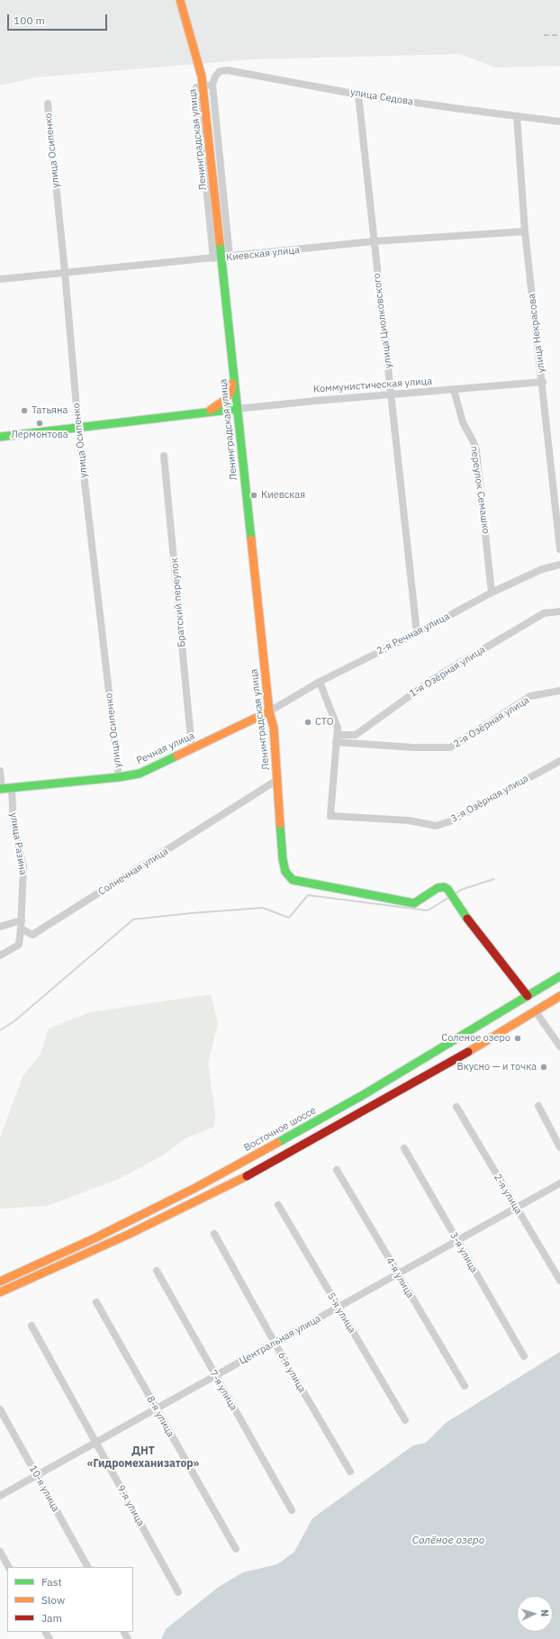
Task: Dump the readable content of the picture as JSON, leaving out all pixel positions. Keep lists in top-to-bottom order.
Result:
{
  "streets": {
    "main road": [
      "Ленинградская улица",
      "Коммунистическая улица",
      "Речная улица",
      "Восточное шоссе"
    ],
    "street": [
      "улица Седова",
      "улица Осипенко",
      "Киевская улица",
      "улица Циолковского",
      "улица Некрасова",
      "переулок Семашко",
      "Братский переулок",
      "2-я Речная улица",
      "1-я Озёрная улица",
      "2-я Озёрная улица",
      "3-я Озёрная улица",
      "улица Разина",
      "Солнечная улица",
      "2-я улица",
      "3-я улица",
      "4-я улица",
      "5-я улица",
      "Центральная улица",
      "6-я улица",
      "7-я улица",
      "8-я улица",
      "10-я улица",
      "9-я улица"
    ]
  },
  "crossings": [
    ["улица Седова", "улица Циолковского"],
    ["улица Седова", "улица Некрасова"],
    ["Ленинградская улица", "Киевская улица"],
    ["Ленинградская улица", "Коммунистическая улица"],
    ["Ленинградская улица", "2-я Речная улица"],
    ["Ленинградская улица", "Речная улица"],
    ["Ленинградская улица", "Солнечная улица"],
    ["Ленинградская улица", "Восточное шоссе"],
    ["улица Осипенко", "Киевская улица"],
    ["улица Осипенко", "Коммунистическая улица"],
    ["улица Осипенко", "Речная улица"],
    ["Киевская улица", "улица Циолковского"],
    ["Киевская улица", "улица Некрасова"],
    ["улица Циолковского", "Коммунистическая улица"],
    ["улица Циолковского", "2-я Речная улица"],
    ["улица Некрасова", "Коммунистическая улица"],
    ["Коммунистическая улица", "переулок Семашко"],
    ["переулок Семашко", "2-я Речная улица"],
    ["Братский переулок", "Речная улица"],
    ["2-я Речная улица", "Речная улица"],
    ["1-я Озёрная улица", "2-я Озёрная улица"],
    ["1-я Озёрная улица", "3-я Озёрная улица"],
    ["2-я Озёрная улица", "3-я Озёрная улица"],
    ["Речная улица", "улица Разина"],
    ["улица Разина", "Солнечная улица"],
    ["2-я улица", "Центральная улица"],
    ["3-я улица", "Центральная улица"],
    ["4-я улица", "Центральная улица"],
    ["5-я улица", "Центральная улица"],
    ["Центральная улица", "6-я улица"],
    ["Центральная улица", "7-я улица"],
    ["Центральная улица", "8-я улица"],
    ["Центральная улица", "10-я улица"],
    ["Центральная улица", "9-я улица"]
  ],
  "districts": ["ДНТ «Гидромеханизатор»"],
  "water": ["Солёное озеро"],
  "places": [
    "Татьяна",
    "Лермонтова",
    "Киевская",
    "СТО",
    "Соленое озеро",
    "Вкусно — и точка"
  ],
  "legend": ["Fast", "Slow", "Jam"],
  "scale_bar": "100 m",
  "north": "right"
}
